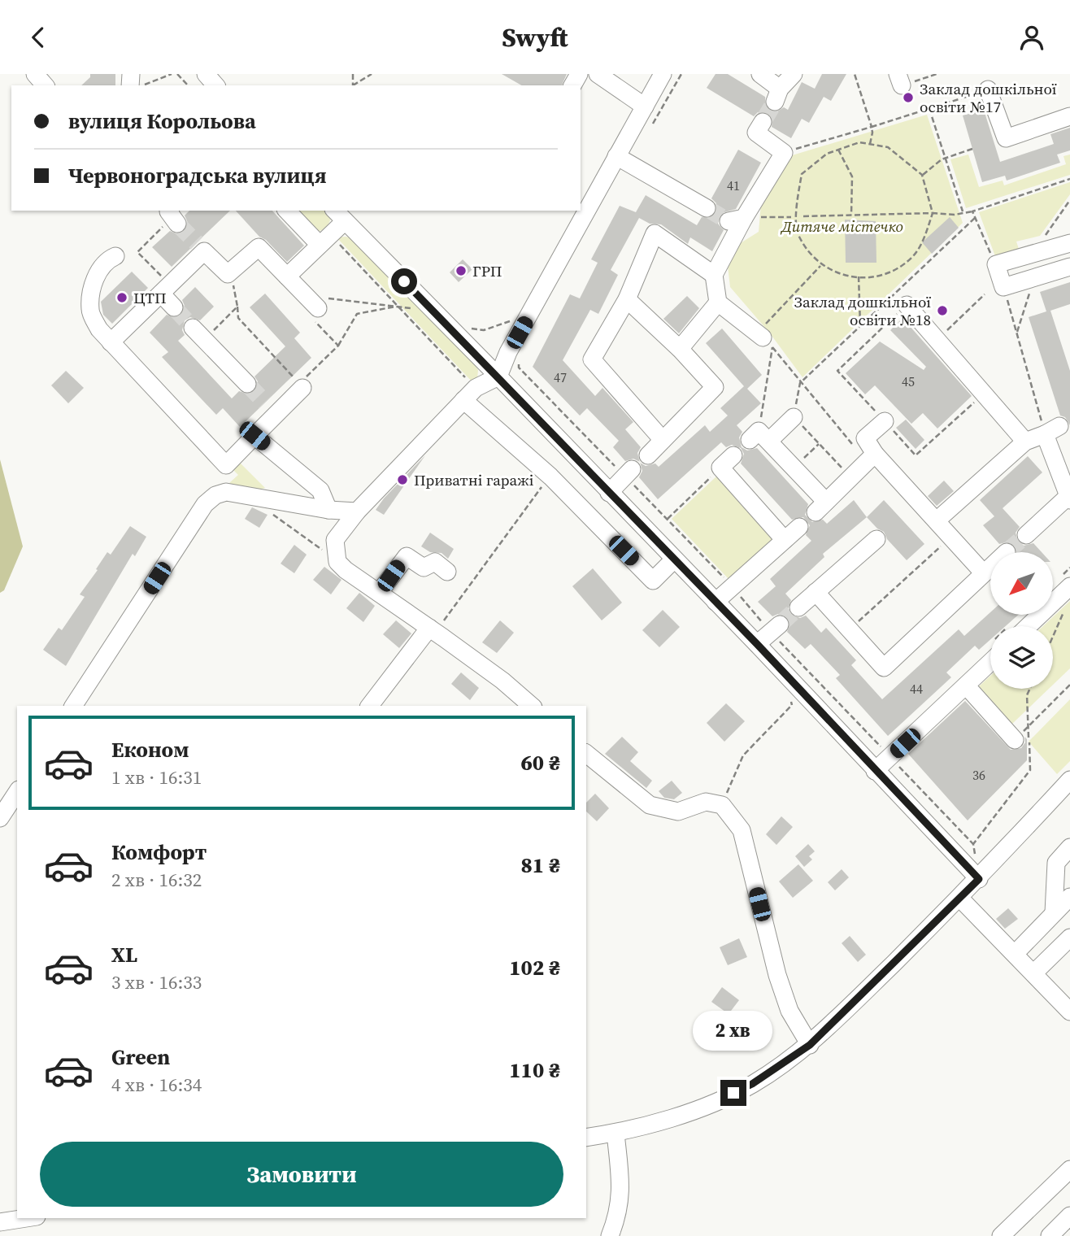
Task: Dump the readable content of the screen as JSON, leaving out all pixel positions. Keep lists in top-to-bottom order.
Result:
{
  "parks": ["Дитяче містечко"],
  "places": [
    "Заклад дошкільної освіти №17",
    "ГРП",
    "ЦТП",
    "Заклад дошкільної освіти №18",
    "Приватні гаражі"
  ],
  "house_numbers": [
    "41",
    "47",
    "45",
    "44",
    "36"
  ],
  "north": "bottom left",
  "page": {
    "header": "Swyft",
    "banner": ["вулиця Корольова", "Червоноградська вулиця"],
    "list": [
      {
        "name": "Економ",
        "note": "1 хв · 16:31",
        "value": "60 ₴"
      },
      {
        "name": "Комфорт",
        "note": "2 хв · 16:32",
        "value": "81 ₴"
      },
      {
        "name": "XL",
        "note": "3 хв · 16:33",
        "value": "102 ₴"
      },
      {
        "name": "Green",
        "note": "4 хв · 16:34",
        "value": "110 ₴"
      }
    ],
    "bubble": "2 хв",
    "buttons": "Замовити"
  }
}
